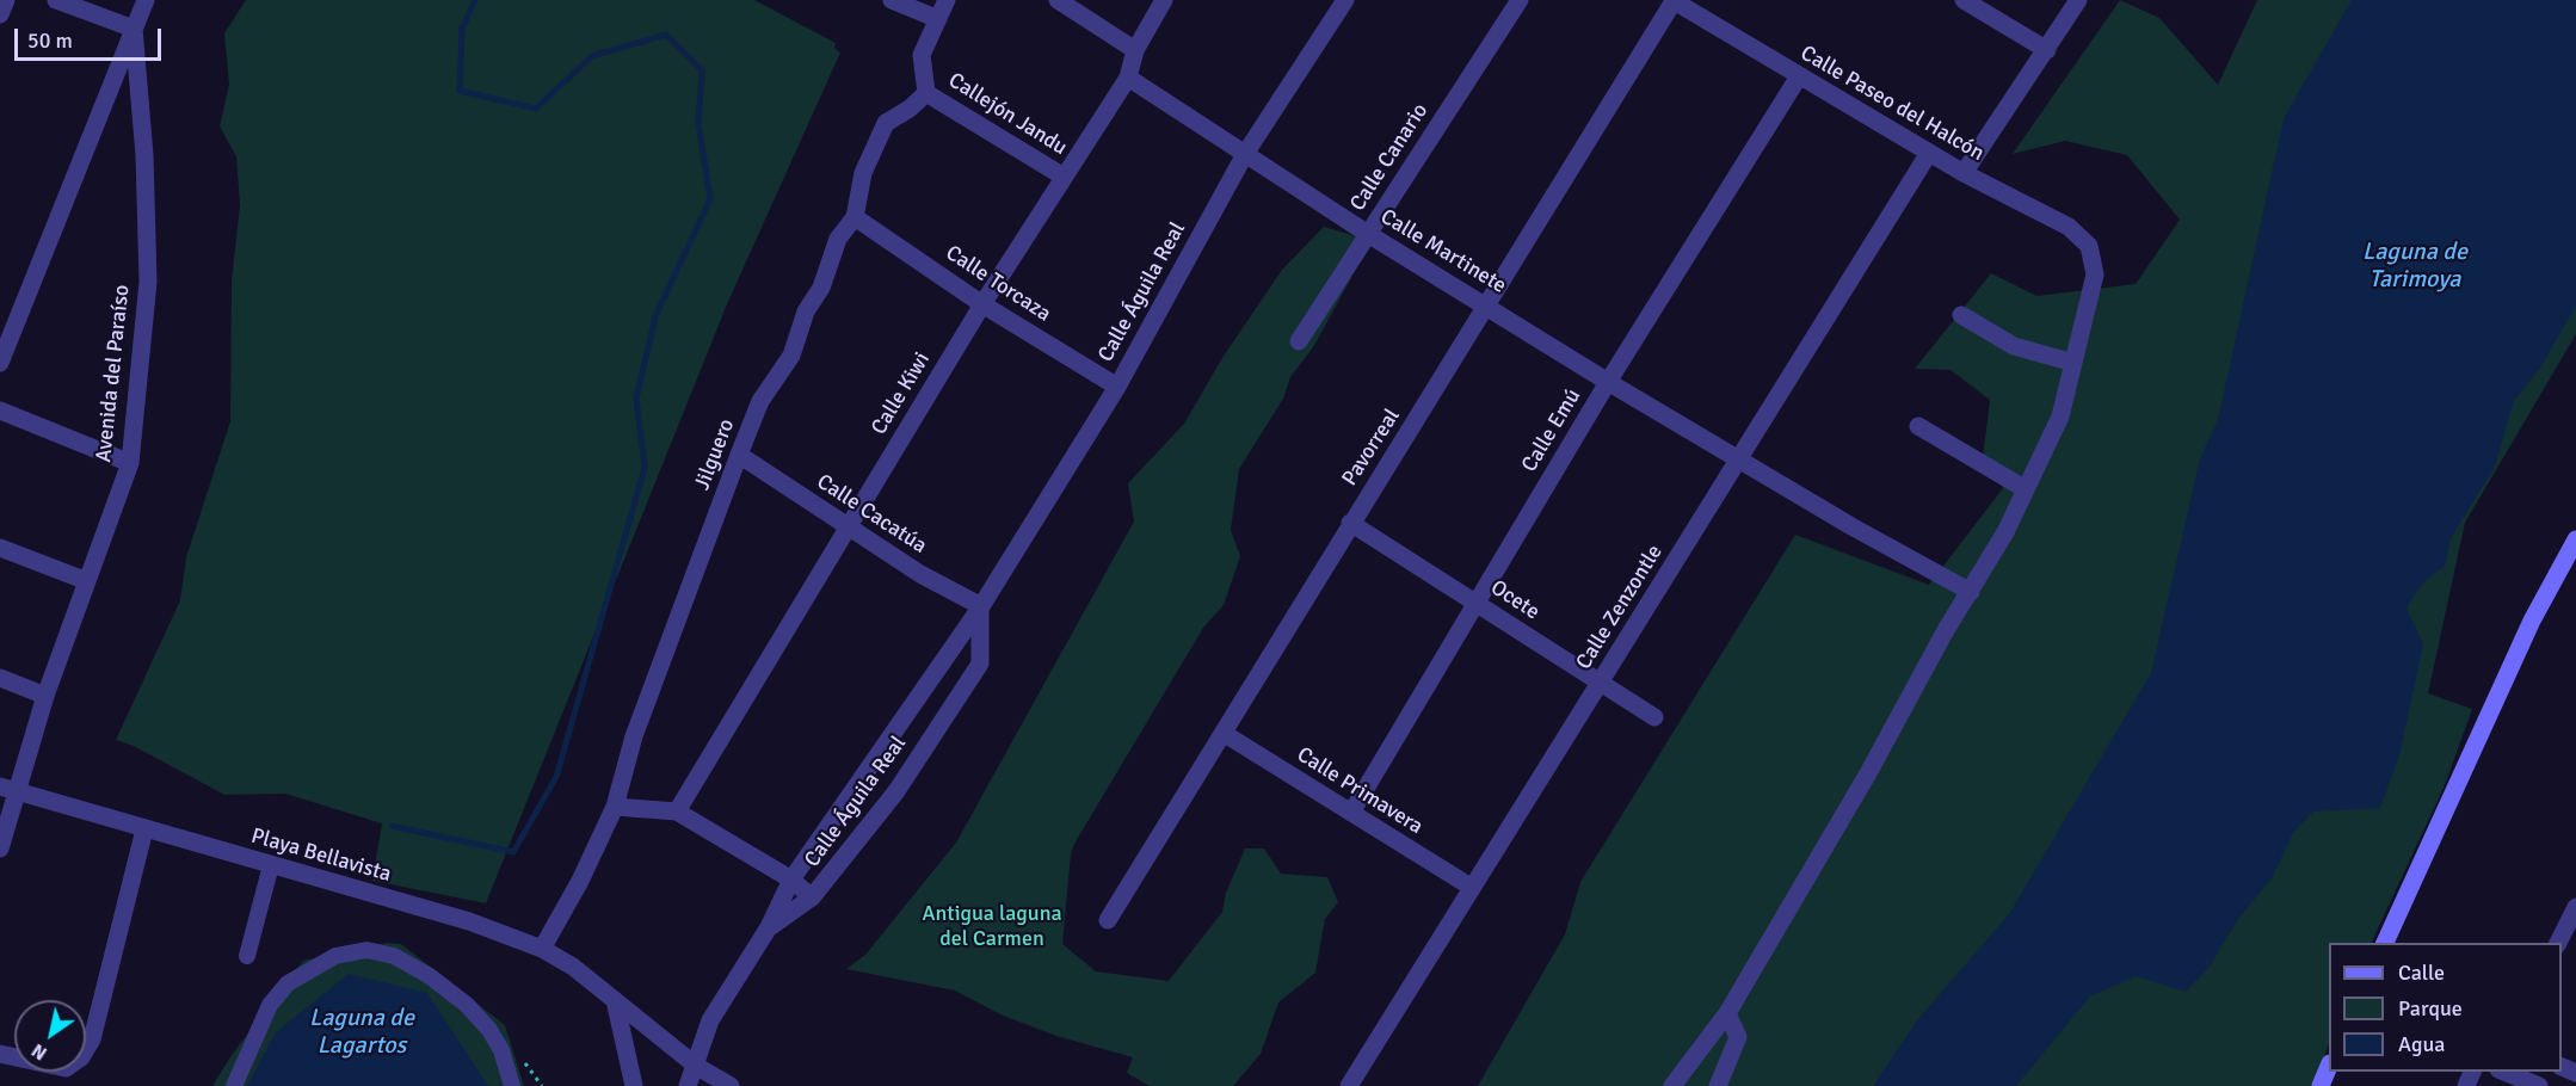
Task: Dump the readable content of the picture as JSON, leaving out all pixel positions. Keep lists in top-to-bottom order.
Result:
{
  "streets": {
    "street": [
      "Calle Paseo del Halcón",
      "Callejón Jandu",
      "Calle Canario",
      "Calle Martinete",
      "Calle Torcaza",
      "Calle Águila Real",
      "Avenida del Paraíso",
      "Calle Kiwi",
      "Calle Emú",
      "Pavorreal",
      "Jilguero",
      "Calle Cacatúa",
      "Ocete",
      "Calle Zenzontle",
      "Calle Primavera",
      "Playa Bellavista"
    ]
  },
  "crossings": [
    ["Calle Paseo del Halcón", "Calle Emú"],
    ["Calle Paseo del Halcón", "Pavorreal"],
    ["Calle Paseo del Halcón", "Calle Zenzontle"],
    ["Callejón Jandu", "Calle Kiwi"],
    ["Callejón Jandu", "Jilguero"],
    ["Calle Canario", "Calle Martinete"],
    ["Calle Martinete", "Calle Águila Real"],
    ["Calle Martinete", "Calle Kiwi"],
    ["Calle Martinete", "Calle Emú"],
    ["Calle Martinete", "Pavorreal"],
    ["Calle Martinete", "Calle Zenzontle"],
    ["Calle Torcaza", "Calle Águila Real"],
    ["Calle Torcaza", "Calle Kiwi"],
    ["Calle Torcaza", "Jilguero"],
    ["Calle Águila Real", "Calle Cacatúa"],
    ["Calle Águila Real", "Playa Bellavista"],
    ["Avenida del Paraíso", "Playa Bellavista"],
    ["Calle Kiwi", "Calle Cacatúa"],
    ["Calle Emú", "Ocete"],
    ["Calle Emú", "Calle Primavera"],
    ["Pavorreal", "Ocete"],
    ["Pavorreal", "Calle Primavera"],
    ["Jilguero", "Calle Cacatúa"],
    ["Jilguero", "Playa Bellavista"],
    ["Ocete", "Calle Zenzontle"],
    ["Calle Zenzontle", "Calle Primavera"]
  ],
  "water": ["Laguna de Tarimoya", "Laguna de Lagartos"],
  "parks": ["Antigua laguna del Carmen"],
  "legend": ["Calle", "Parque", "Agua"],
  "scale_bar": "50 m",
  "north": "bottom left"
}
